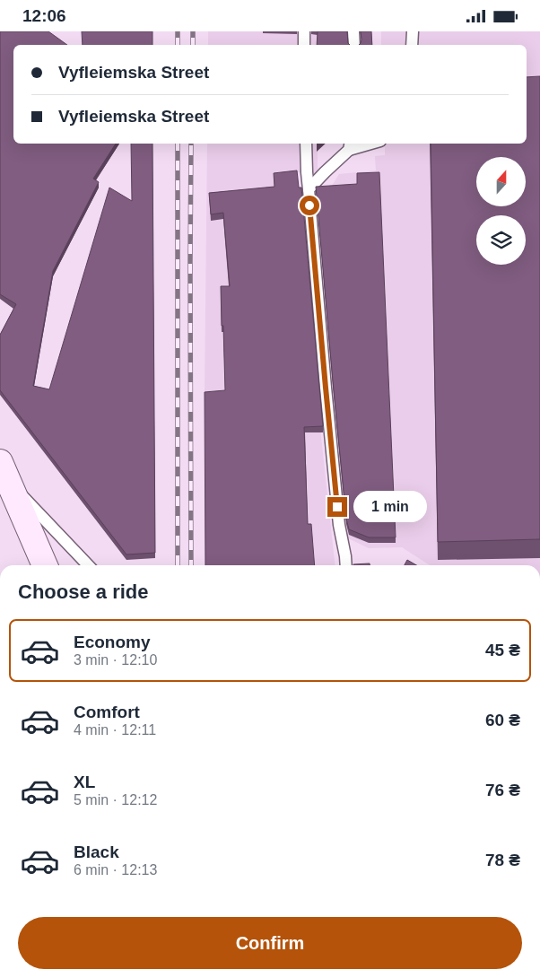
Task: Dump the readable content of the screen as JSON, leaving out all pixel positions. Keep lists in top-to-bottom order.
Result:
{
  "north": "top",
  "page": {
    "status": "12:06",
    "banner": ["Vyfleiemska Street", "Vyfleiemska Street"],
    "bubble": "1 min",
    "heading": "Choose a ride",
    "list": [
      {
        "name": "Economy",
        "note": "3 min · 12:10",
        "value": "45 ₴"
      },
      {
        "name": "Comfort",
        "note": "4 min · 12:11",
        "value": "60 ₴"
      },
      {
        "name": "XL",
        "note": "5 min · 12:12",
        "value": "76 ₴"
      },
      {
        "name": "Black",
        "note": "6 min · 12:13",
        "value": "78 ₴"
      }
    ],
    "buttons": "Confirm"
  }
}
